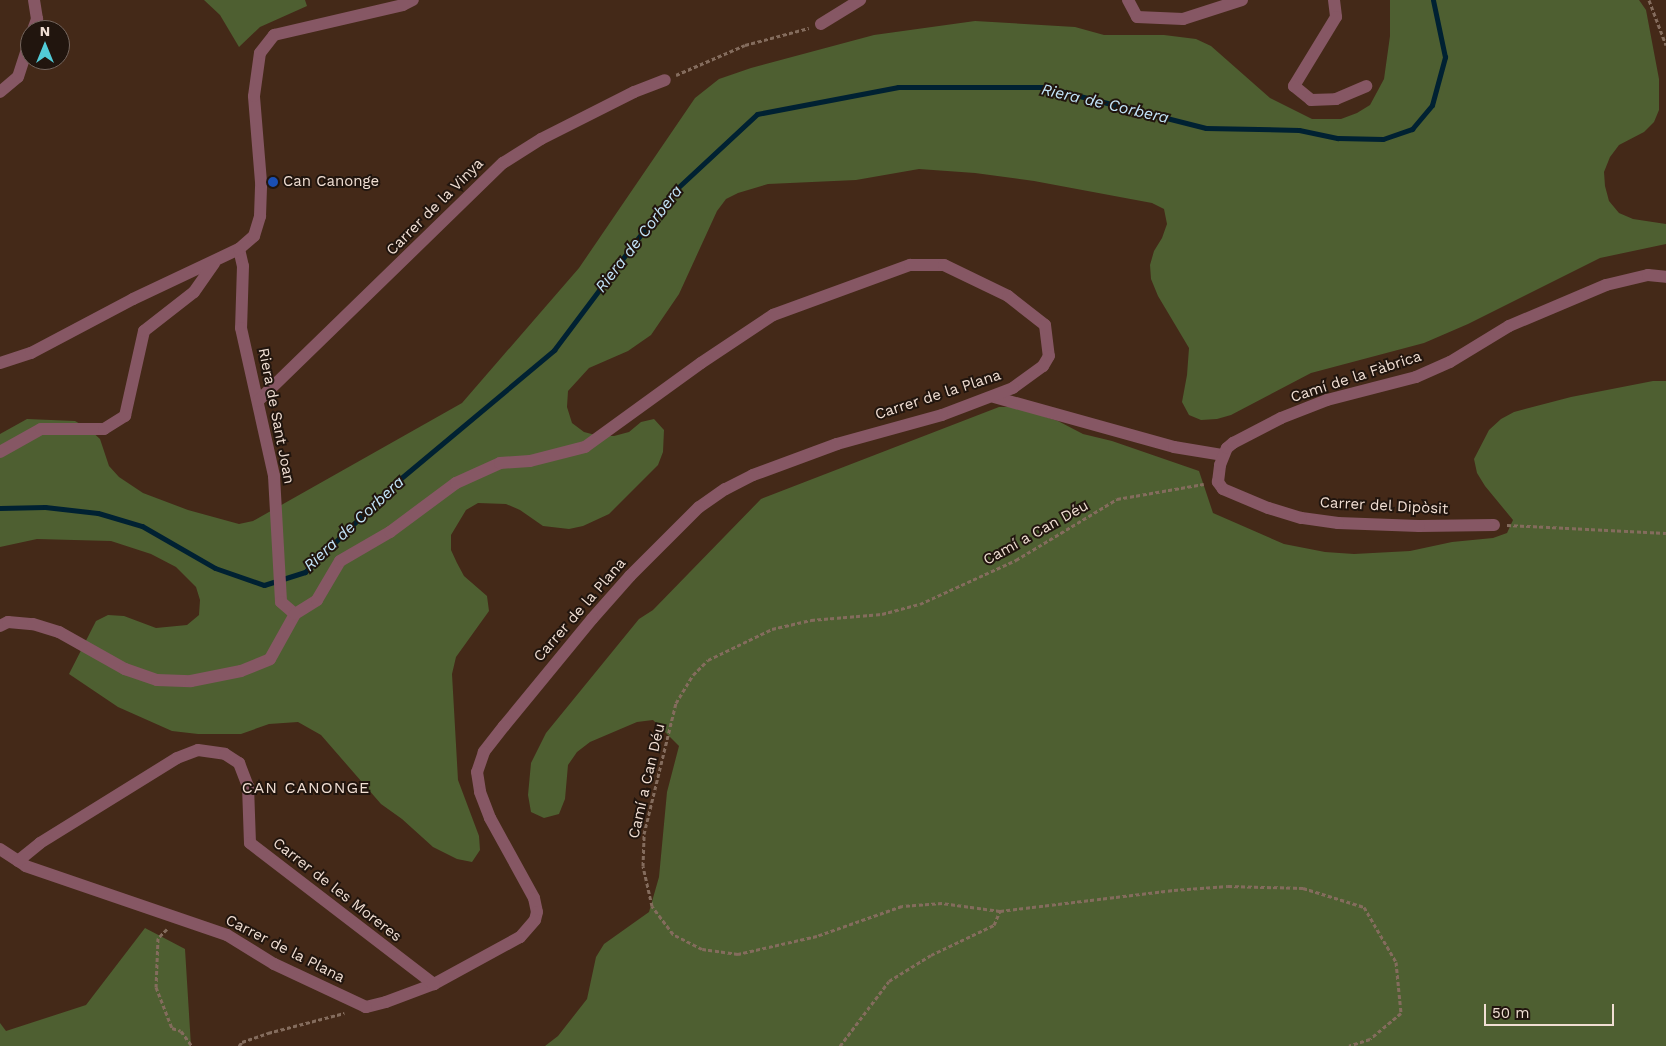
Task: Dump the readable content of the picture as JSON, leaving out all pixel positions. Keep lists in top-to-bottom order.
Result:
{
  "streets": {
    "street": [
      "Carrer de la Vinya",
      "Camí de la Fàbrica",
      "Carrer de la Plana",
      "Riera de Sant Joan",
      "Carrer del Dipòsit",
      "Carrer de les Moreres"
    ],
    "path": ["Camí a Can Déu"]
  },
  "crossings": [
    ["Carrer de la Vinya", "Riera de Sant Joan"],
    ["Carrer de la Plana", "Riera de Sant Joan"],
    ["Carrer de la Plana", "Carrer de les Moreres"],
    ["Carrer del Dipòsit", "Camí a Can Déu"]
  ],
  "districts": ["CAN CANONGE"],
  "water": ["Riera de Corbera"],
  "places": ["Can Canonge"],
  "scale_bar": "50 m",
  "north": "top"
}
